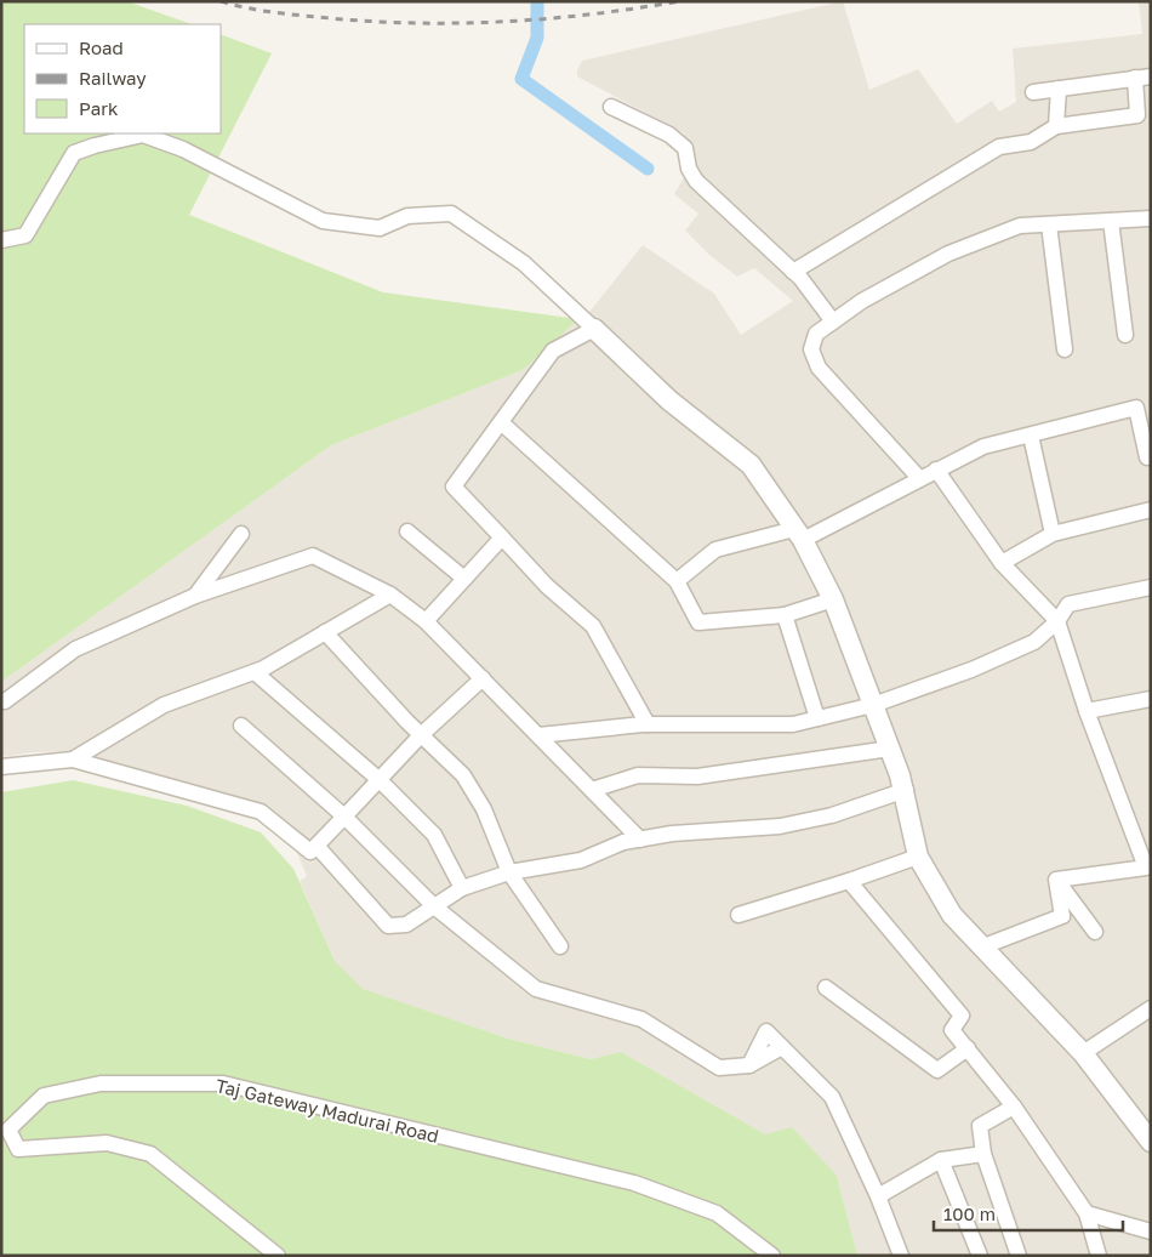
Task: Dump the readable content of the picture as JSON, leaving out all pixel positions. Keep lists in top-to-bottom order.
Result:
{
  "streets": {
    "street": ["Taj Gateway Madurai Road"]
  },
  "legend": ["Road", "Railway", "Park"],
  "scale_bar": "100 m"
}
